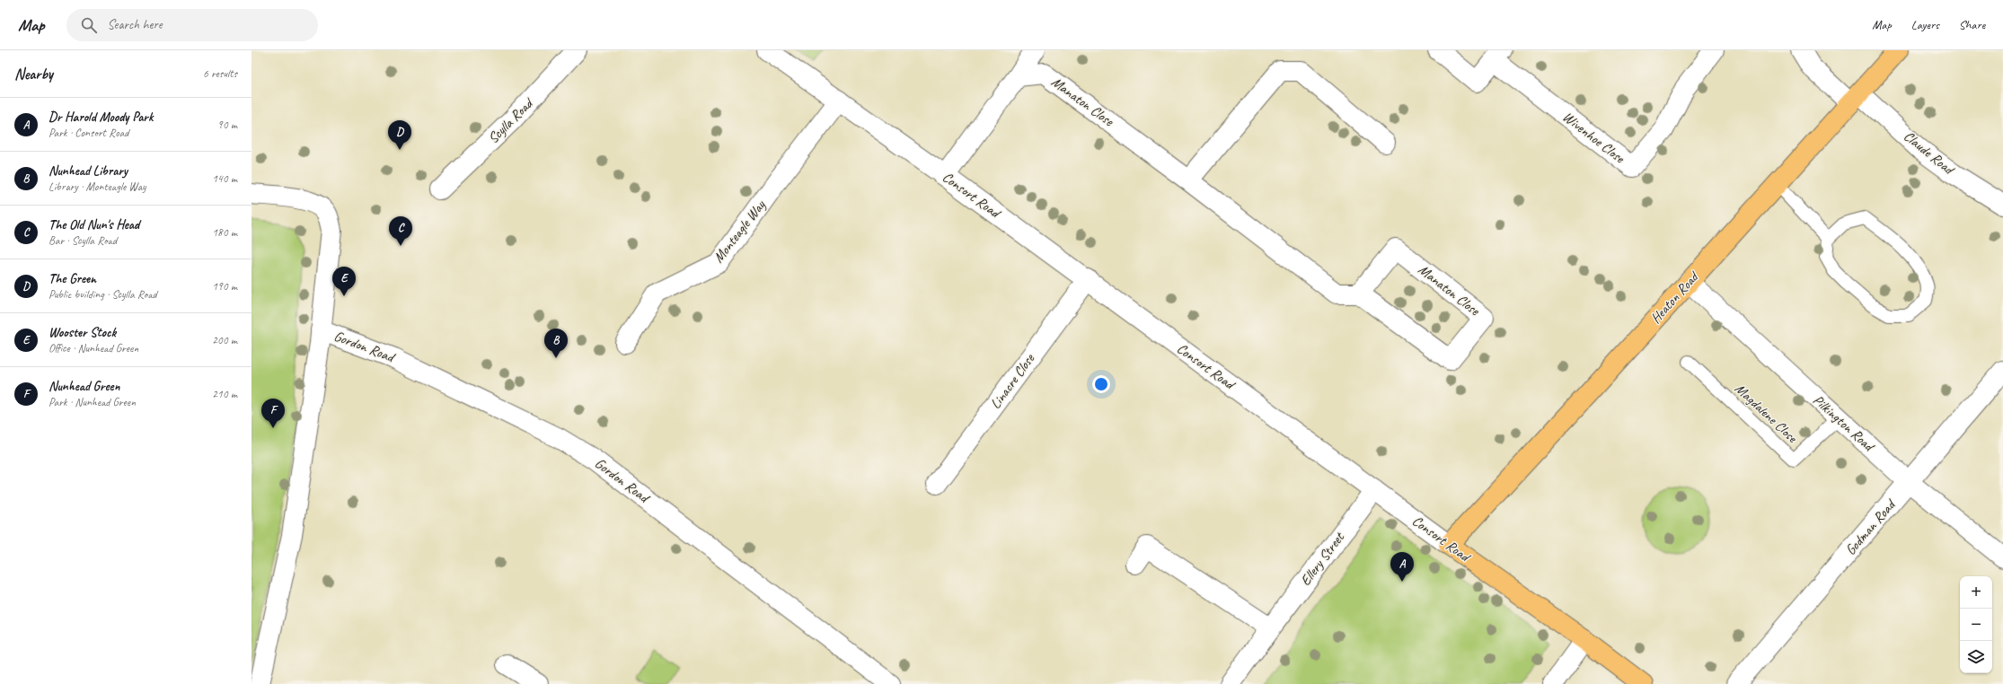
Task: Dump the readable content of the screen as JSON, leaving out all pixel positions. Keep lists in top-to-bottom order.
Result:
{
  "streets": {
    "main road": ["Consort Road", "Heaton Road"],
    "street": [
      "Manaton Close",
      "Scylla Road",
      "Wivenhoe Close",
      "Claude Road",
      "Monteagle Way",
      "Gordon Road",
      "Linacre Close",
      "Pilkington Road",
      "Godman Road",
      "Ellery Street"
    ],
    "lane": ["Magdalene Close"]
  },
  "crossings": [
    ["Claude Road", "Heaton Road"],
    ["Consort Road", "Monteagle Way"],
    ["Consort Road", "Heaton Road"],
    ["Consort Road", "Linacre Close"],
    ["Consort Road", "Ellery Street"],
    ["Heaton Road", "Pilkington Road"],
    ["Magdalene Close", "Pilkington Road"],
    ["Pilkington Road", "Godman Road"]
  ],
  "page": {
    "header": "Map",
    "search": "Search here",
    "nav": ["Map", "Layers", "Share"],
    "heading": ["Nearby", "6 results"],
    "list": [
      {
        "mark": "A",
        "name": "Dr Harold Moody Park",
        "note": "Park · Consort Road",
        "value": "90 m"
      },
      {
        "mark": "B",
        "name": "Nunhead Library",
        "note": "Library · Monteagle Way",
        "value": "140 m"
      },
      {
        "mark": "C",
        "name": "The Old Nun's Head",
        "note": "Bar · Scylla Road",
        "value": "180 m"
      },
      {
        "mark": "D",
        "name": "The Green",
        "note": "Public building · Scylla Road",
        "value": "190 m"
      },
      {
        "mark": "E",
        "name": "Wooster Stock",
        "note": "Office · Nunhead Green",
        "value": "200 m"
      },
      {
        "mark": "F",
        "name": "Nunhead Green",
        "note": "Park · Nunhead Green",
        "value": "210 m"
      }
    ],
    "pins": [
      "D",
      "C",
      "E",
      "B",
      "F",
      "A"
    ],
    "map_buttons": ["+", "−"]
  }
}
